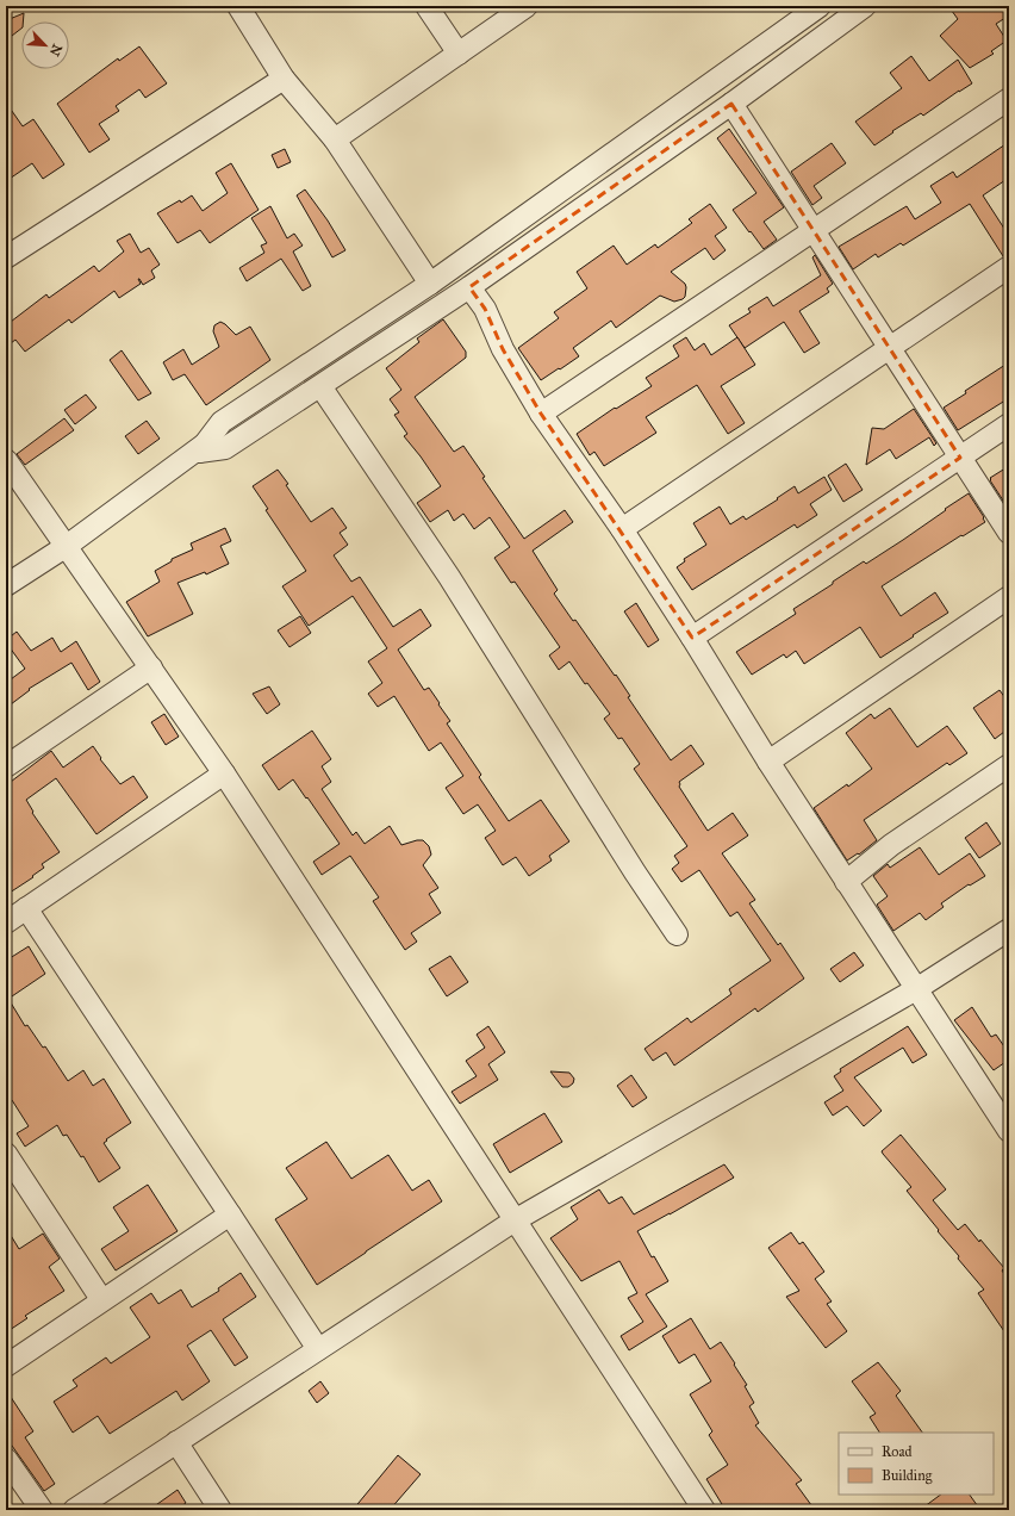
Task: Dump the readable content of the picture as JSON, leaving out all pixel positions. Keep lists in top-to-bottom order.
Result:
{
  "legend": ["Road", "Building"],
  "north": "bottom right"
}
